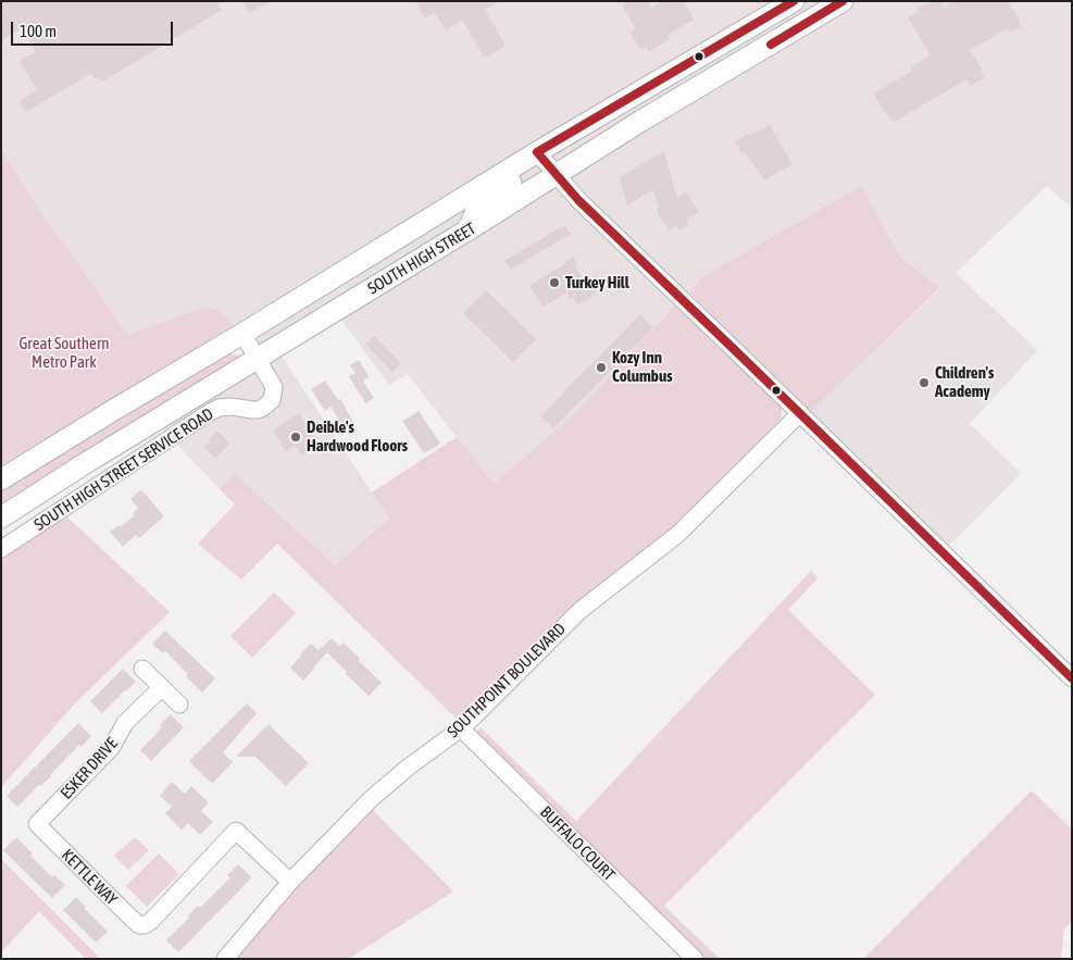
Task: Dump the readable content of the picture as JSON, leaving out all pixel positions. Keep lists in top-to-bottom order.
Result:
{
  "streets": {
    "main road": ["SOUTH HIGH STREET"],
    "street": [
      "SOUTH HIGH STREET SERVICE ROAD",
      "SOUTHPOINT BOULEVARD",
      "ESKER DRIVE",
      "BUFFALO COURT",
      "KETTLE WAY"
    ]
  },
  "crossings": [
    ["SOUTH HIGH STREET", "SOUTH HIGH STREET SERVICE ROAD"],
    ["SOUTHPOINT BOULEVARD", "BUFFALO COURT"],
    ["SOUTHPOINT BOULEVARD", "KETTLE WAY"],
    ["ESKER DRIVE", "KETTLE WAY"]
  ],
  "parks": ["Great Southern Metro Park"],
  "places": [
    "Turkey Hill",
    "Kozy Inn Columbus",
    "Children's Academy",
    "Deible's Hardwood Floors"
  ],
  "scale_bar": "100 m"
}
